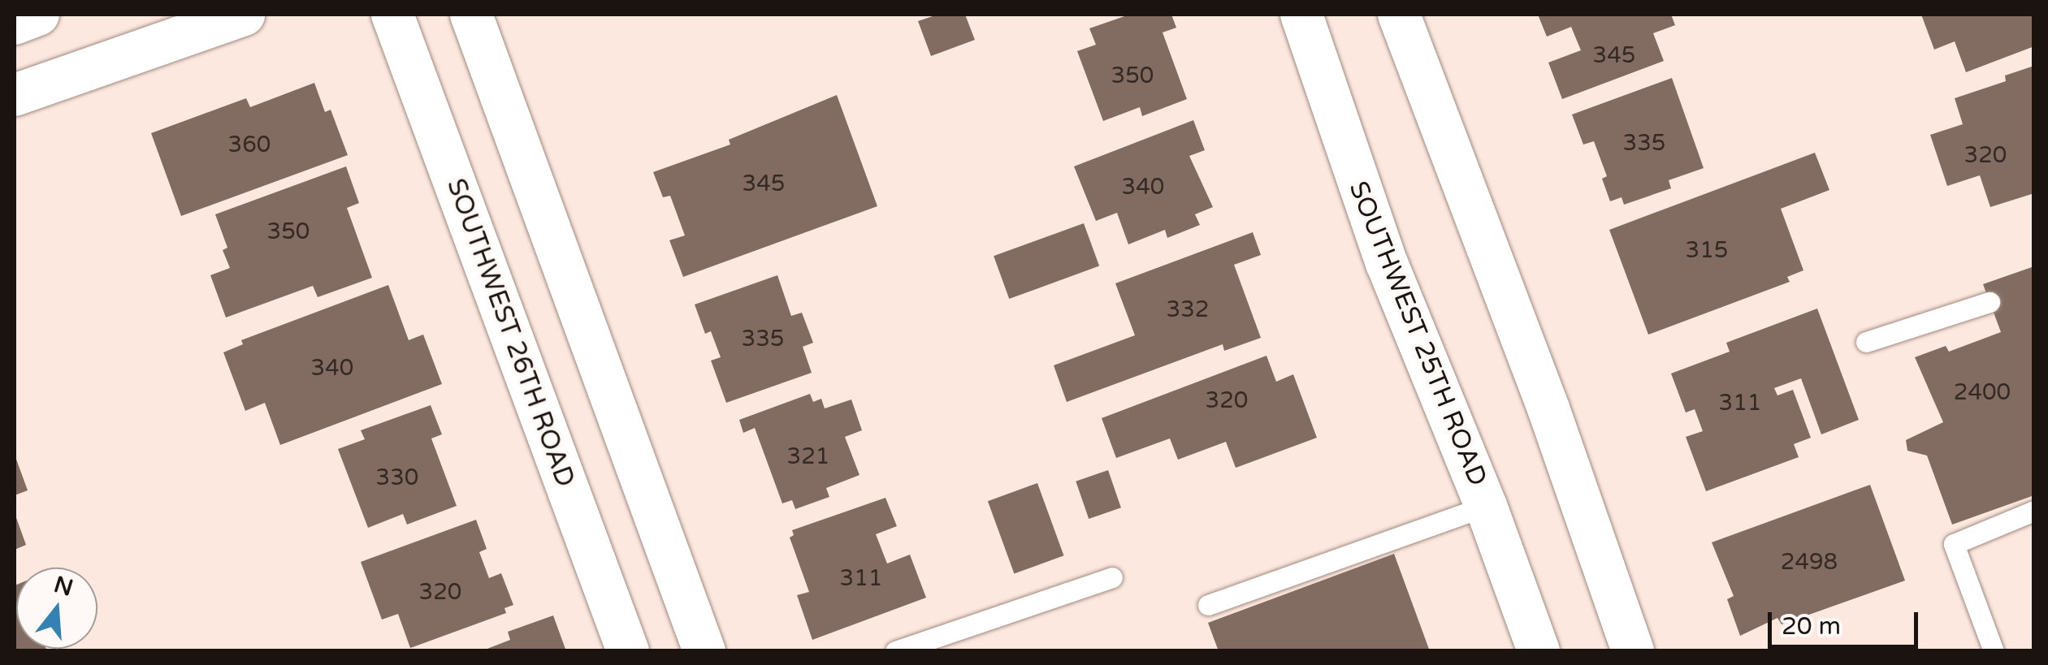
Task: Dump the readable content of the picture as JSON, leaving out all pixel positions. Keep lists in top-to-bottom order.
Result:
{
  "streets": {
    "street": ["SOUTHWEST 26TH ROAD", "SOUTHWEST 25TH ROAD"]
  },
  "house_numbers": [
    "345",
    "350",
    "335",
    "360",
    "320",
    "345",
    "340",
    "350",
    "315",
    "332",
    "335",
    "340",
    "2400",
    "320",
    "311",
    "321",
    "330",
    "2498",
    "311",
    "320"
  ],
  "scale_bar": "20 m",
  "north": "top"
}
